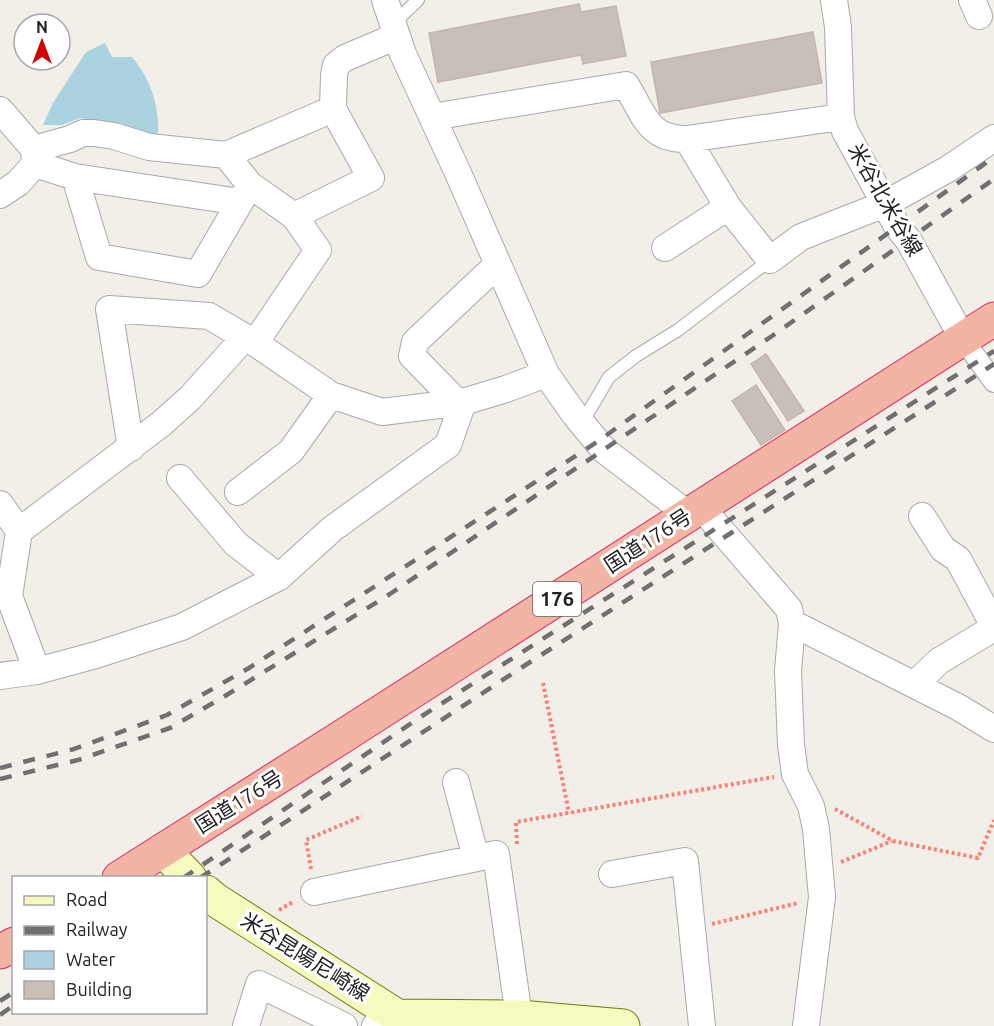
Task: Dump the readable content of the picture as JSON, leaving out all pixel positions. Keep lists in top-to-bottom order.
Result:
{
  "streets": {
    "highway": ["国道176号", "176"],
    "main road": ["米谷昆陽尼崎線"],
    "street": ["米谷北米谷線"]
  },
  "crossings": [
    ["米谷北米谷線", "国道176号"]
  ],
  "legend": [
    "Road",
    "Railway",
    "Water",
    "Building"
  ],
  "north": "top"
}
